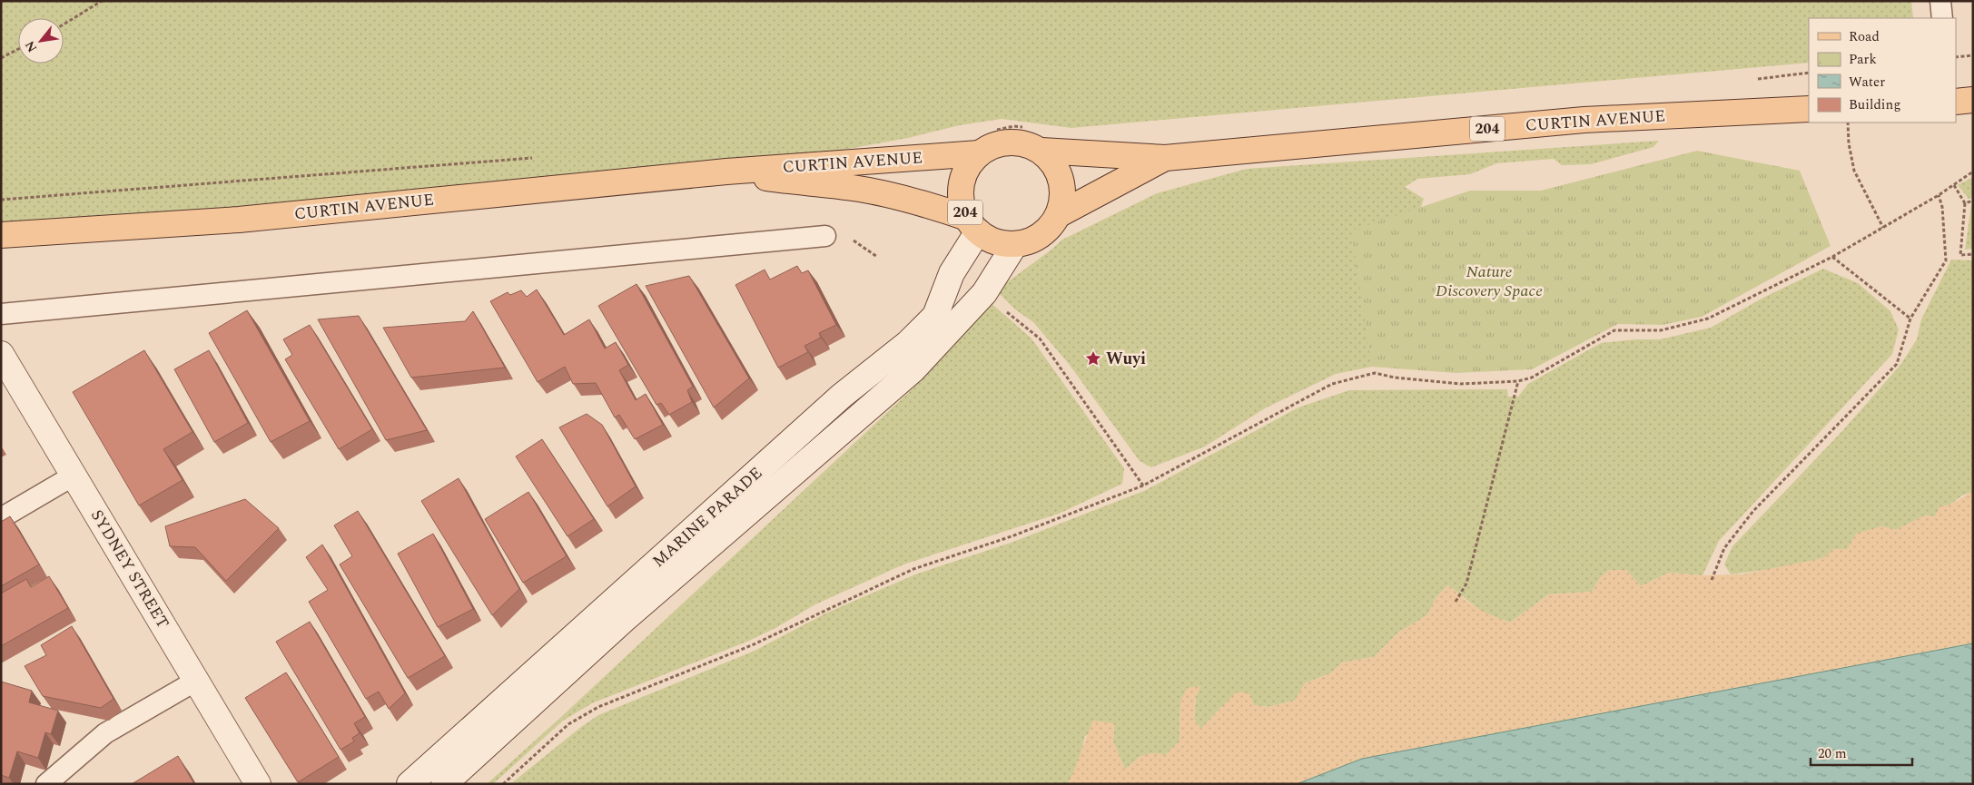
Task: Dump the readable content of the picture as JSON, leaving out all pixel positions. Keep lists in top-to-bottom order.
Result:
{
  "streets": {
    "main road": [
      "CURTIN AVENUE",
      "204",
      "MARINE PARADE",
      "SYDNEY STREET"
    ]
  },
  "crossings": [
    ["CURTIN AVENUE", "204"],
    ["CURTIN AVENUE", "MARINE PARADE"],
    ["204", "MARINE PARADE"]
  ],
  "parks": ["Nature Discovery Space"],
  "places": {
    "place": ["Wuyi"]
  },
  "legend": [
    "Road",
    "Park",
    "Water",
    "Building"
  ],
  "scale_bar": "20 m",
  "north": "bottom left"
}
